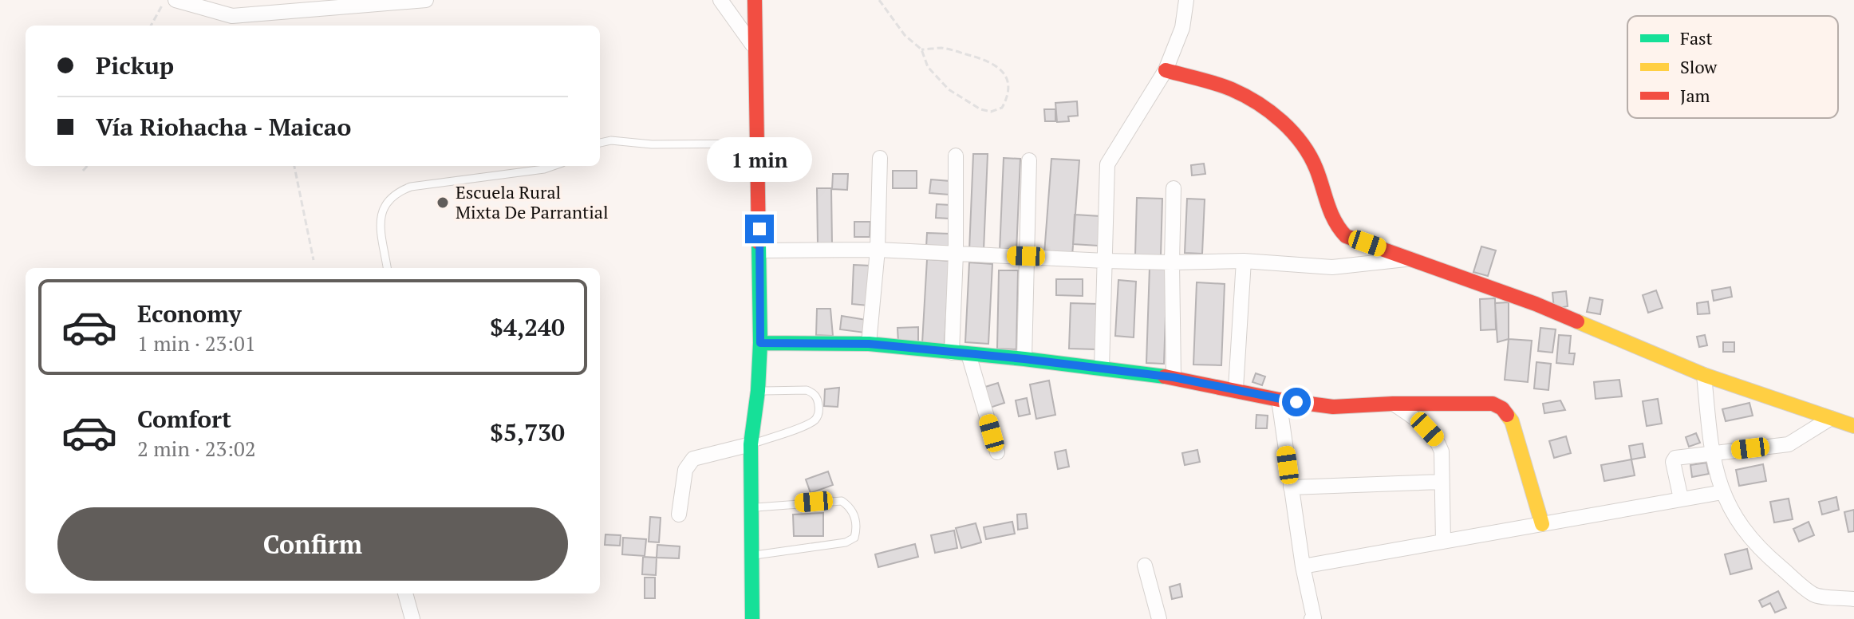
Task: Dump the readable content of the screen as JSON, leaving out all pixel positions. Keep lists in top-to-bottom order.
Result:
{
  "places": ["Escuela Rural Mixta De Parrantial"],
  "legend": ["Fast", "Slow", "Jam"],
  "page": {
    "banner": ["Pickup", "Vía Riohacha - Maicao"],
    "bubble": "1 min",
    "list": [
      {
        "name": "Economy",
        "note": "1 min · 23:01",
        "value": "$4,240"
      },
      {
        "name": "Comfort",
        "note": "2 min · 23:02",
        "value": "$5,730"
      }
    ],
    "buttons": "Confirm"
  }
}
